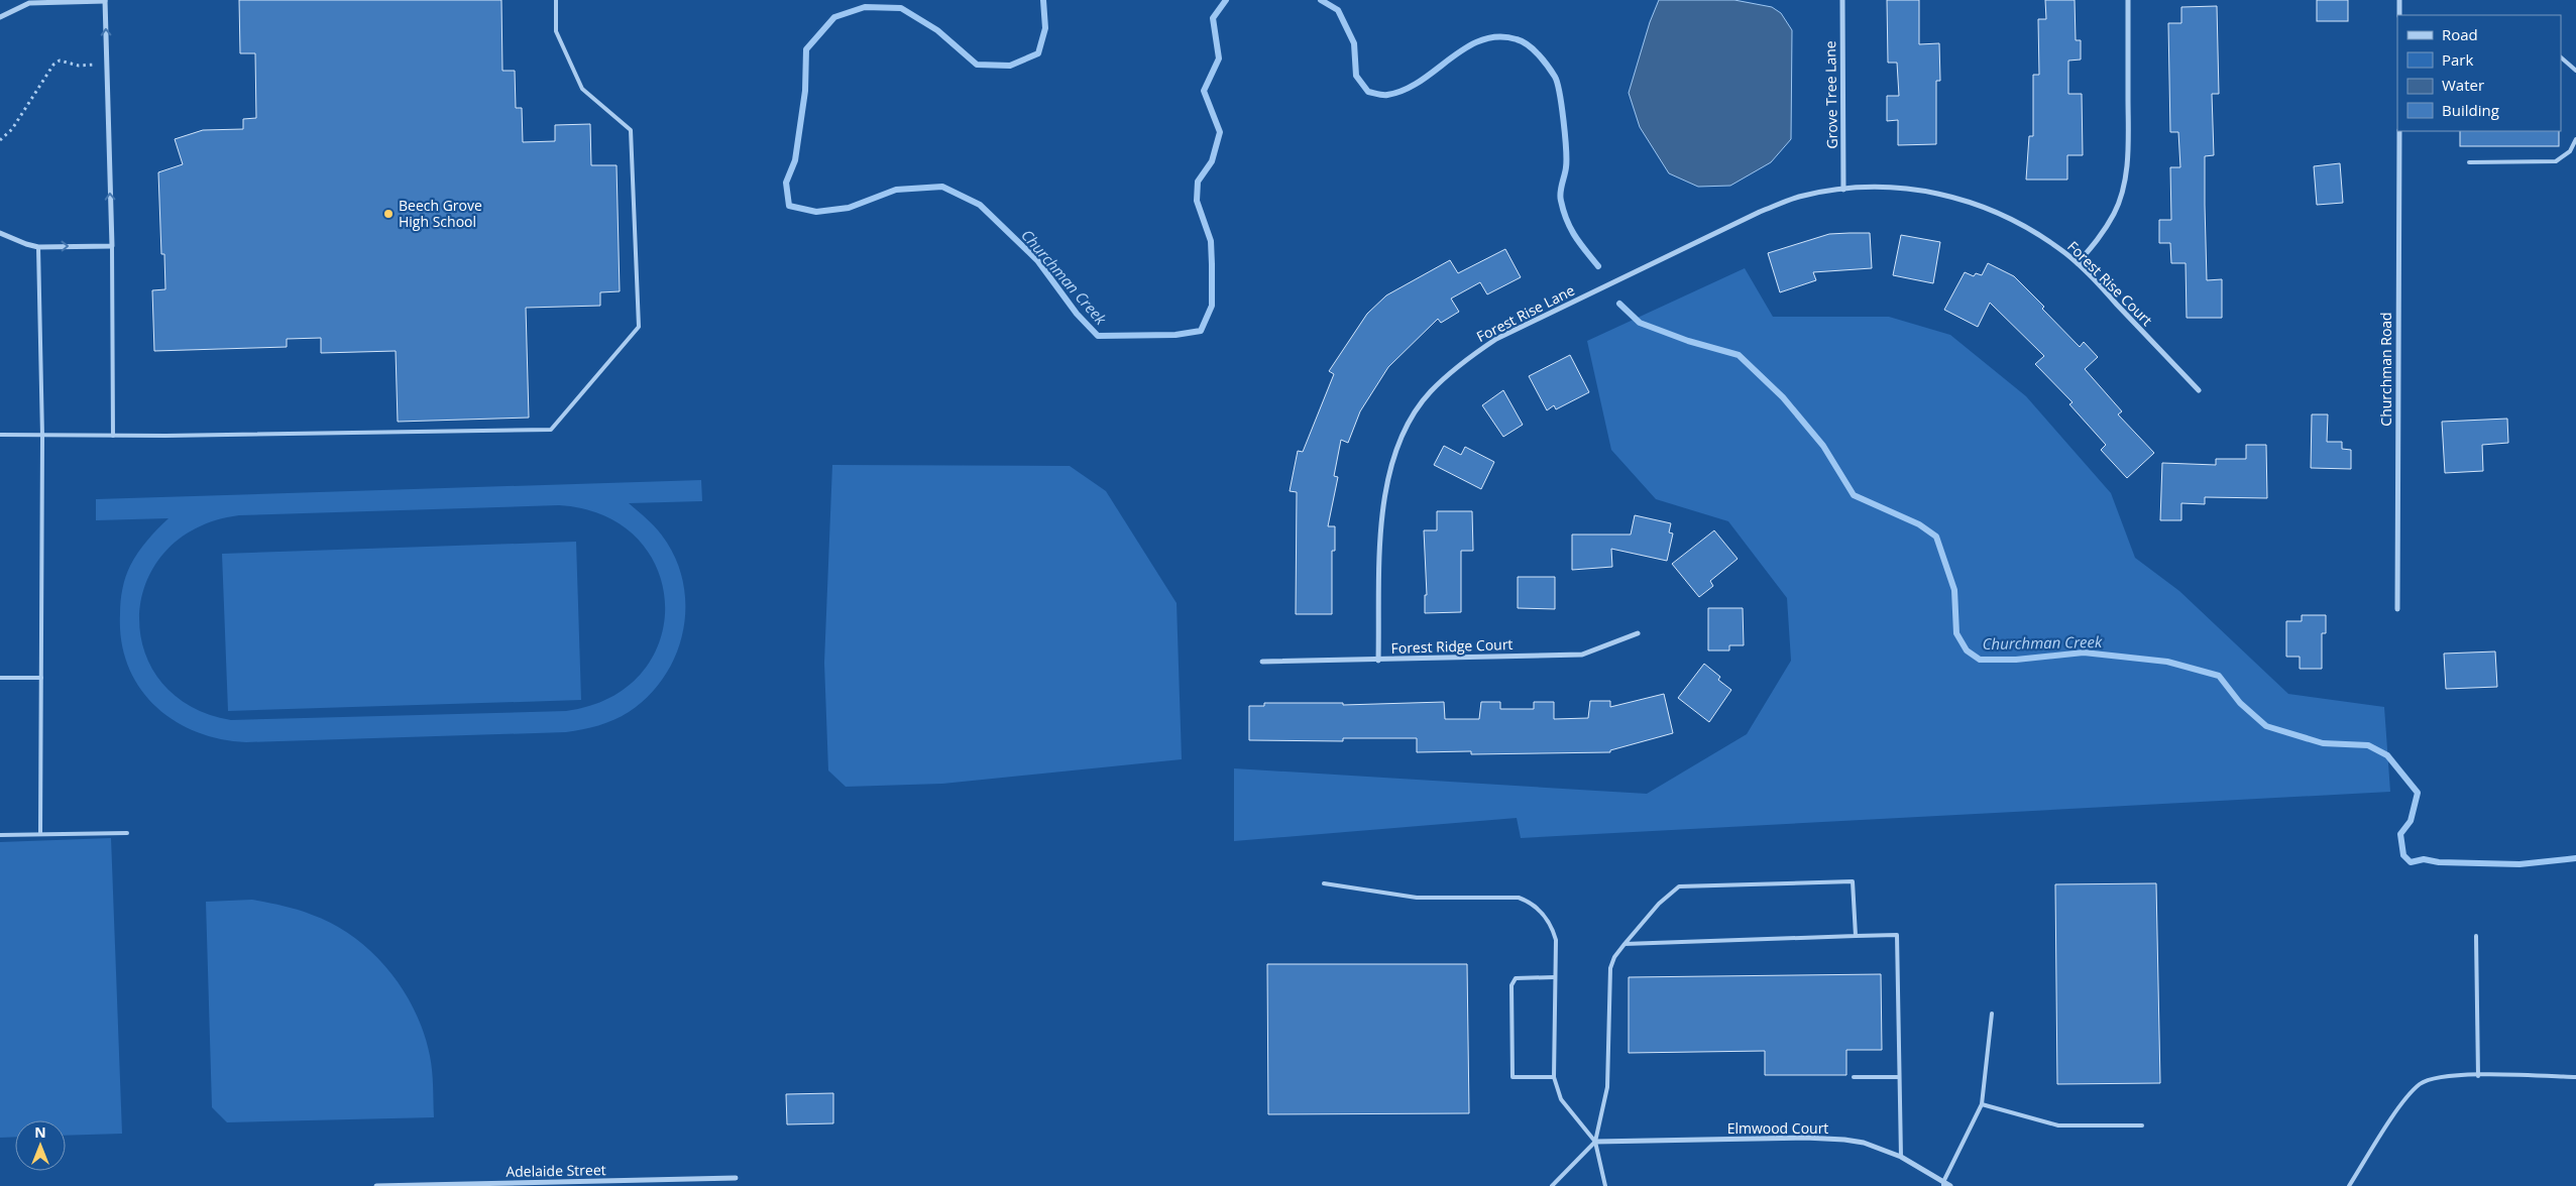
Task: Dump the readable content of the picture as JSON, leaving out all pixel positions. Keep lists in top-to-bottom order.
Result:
{
  "streets": {
    "street": [
      "Grove Tree Lane",
      "Forest Rise Court",
      "Forest Rise Lane",
      "Churchman Road",
      "Forest Ridge Court",
      "Elmwood Court",
      "Adelaide Street"
    ]
  },
  "crossings": [
    ["Grove Tree Lane", "Forest Rise Court"],
    ["Grove Tree Lane", "Forest Rise Lane"],
    ["Forest Rise Court", "Forest Rise Lane"],
    ["Forest Rise Lane", "Forest Ridge Court"]
  ],
  "water": ["Churchman Creek"],
  "places": ["Beech Grove High School"],
  "legend": [
    "Road",
    "Park",
    "Water",
    "Building"
  ],
  "north": "top"
}
